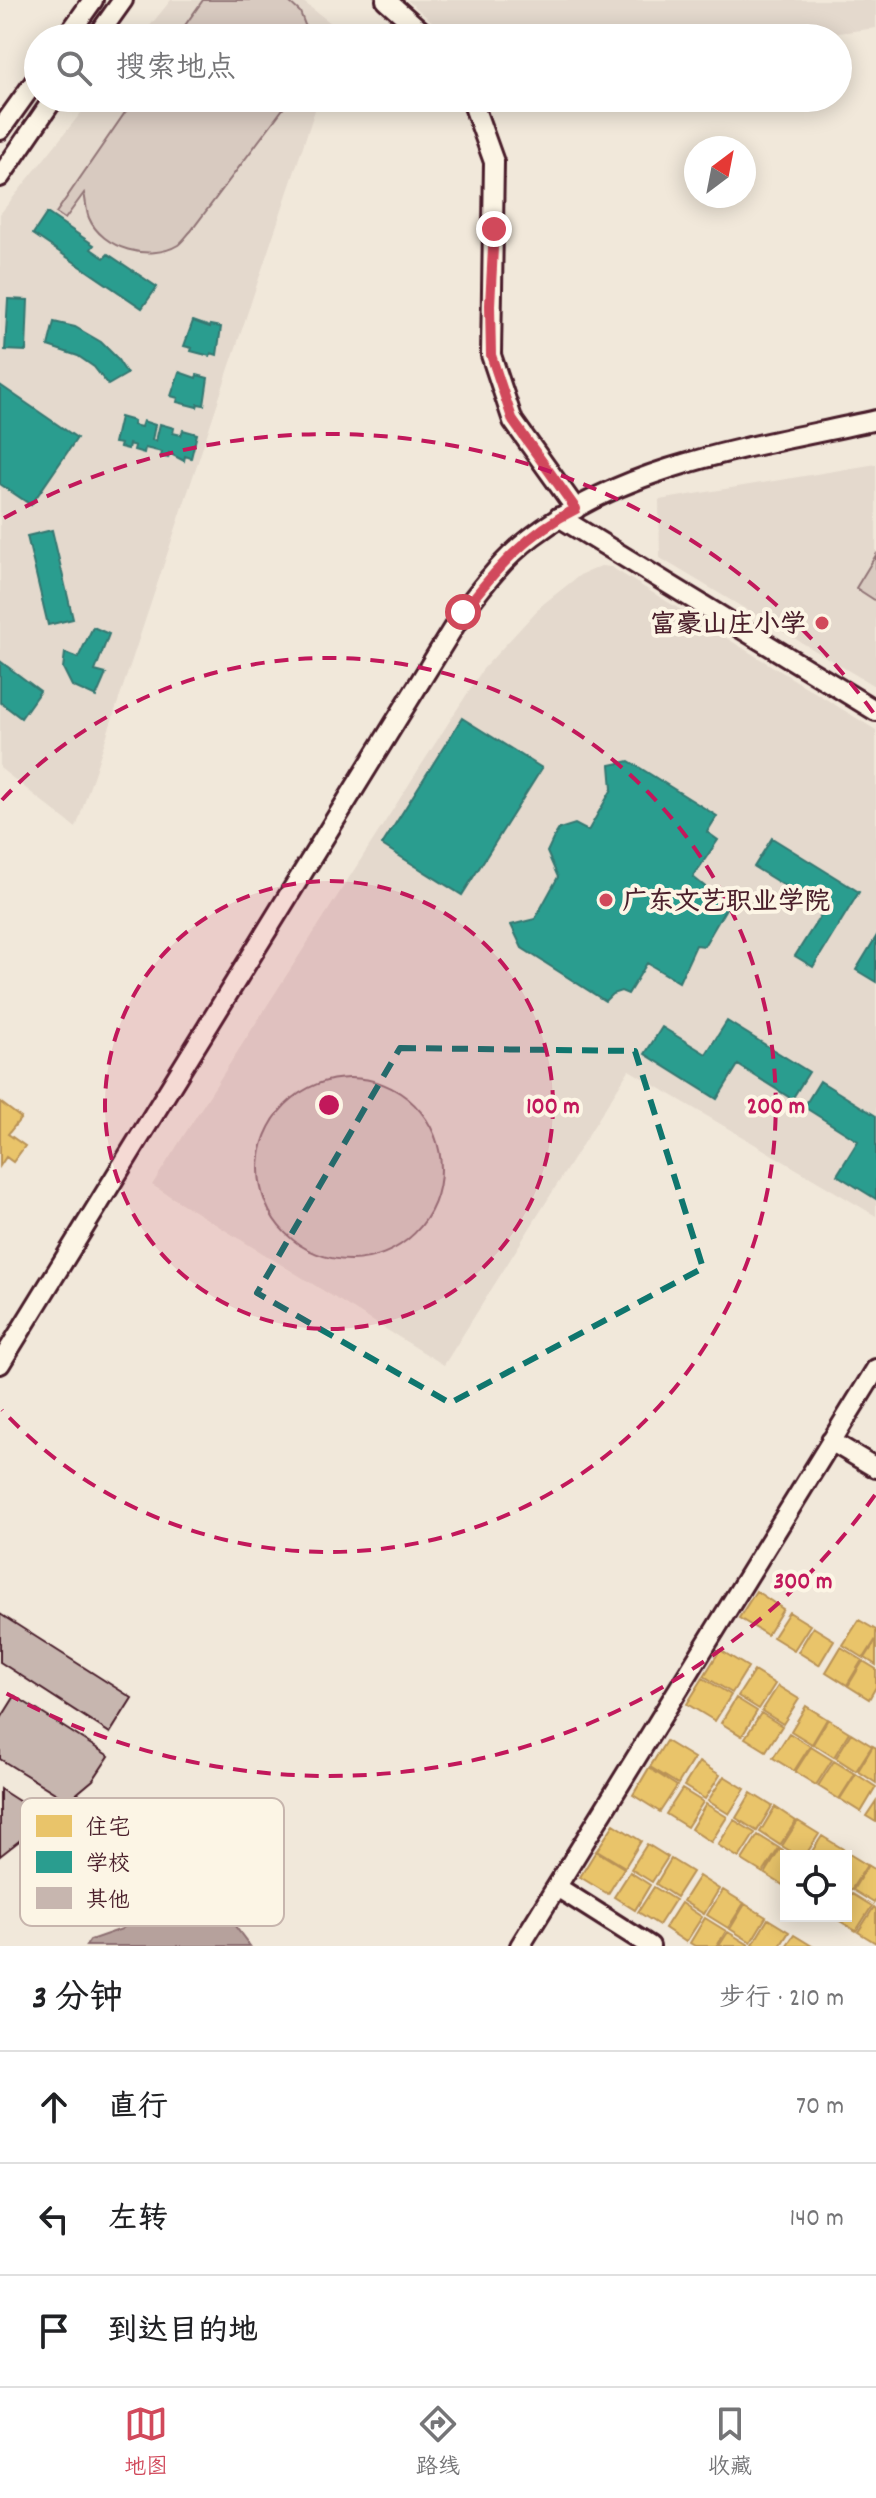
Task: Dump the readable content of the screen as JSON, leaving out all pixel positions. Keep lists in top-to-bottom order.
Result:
{
  "places": ["富豪山庄小学", "广东文艺职业学院"],
  "legend": ["住宅", "学校", "其他"],
  "north": "top right",
  "page": {
    "search": "搜索地点",
    "heading": ["3 分钟", "步行 · 210 m"],
    "list": [
      ["直行", "70 m"],
      ["左转", "140 m"],
      "到达目的地"
    ],
    "nav": ["地图", "路线", "收藏"]
  },
  "rings": ["100 m", "200 m", "300 m"]
}
